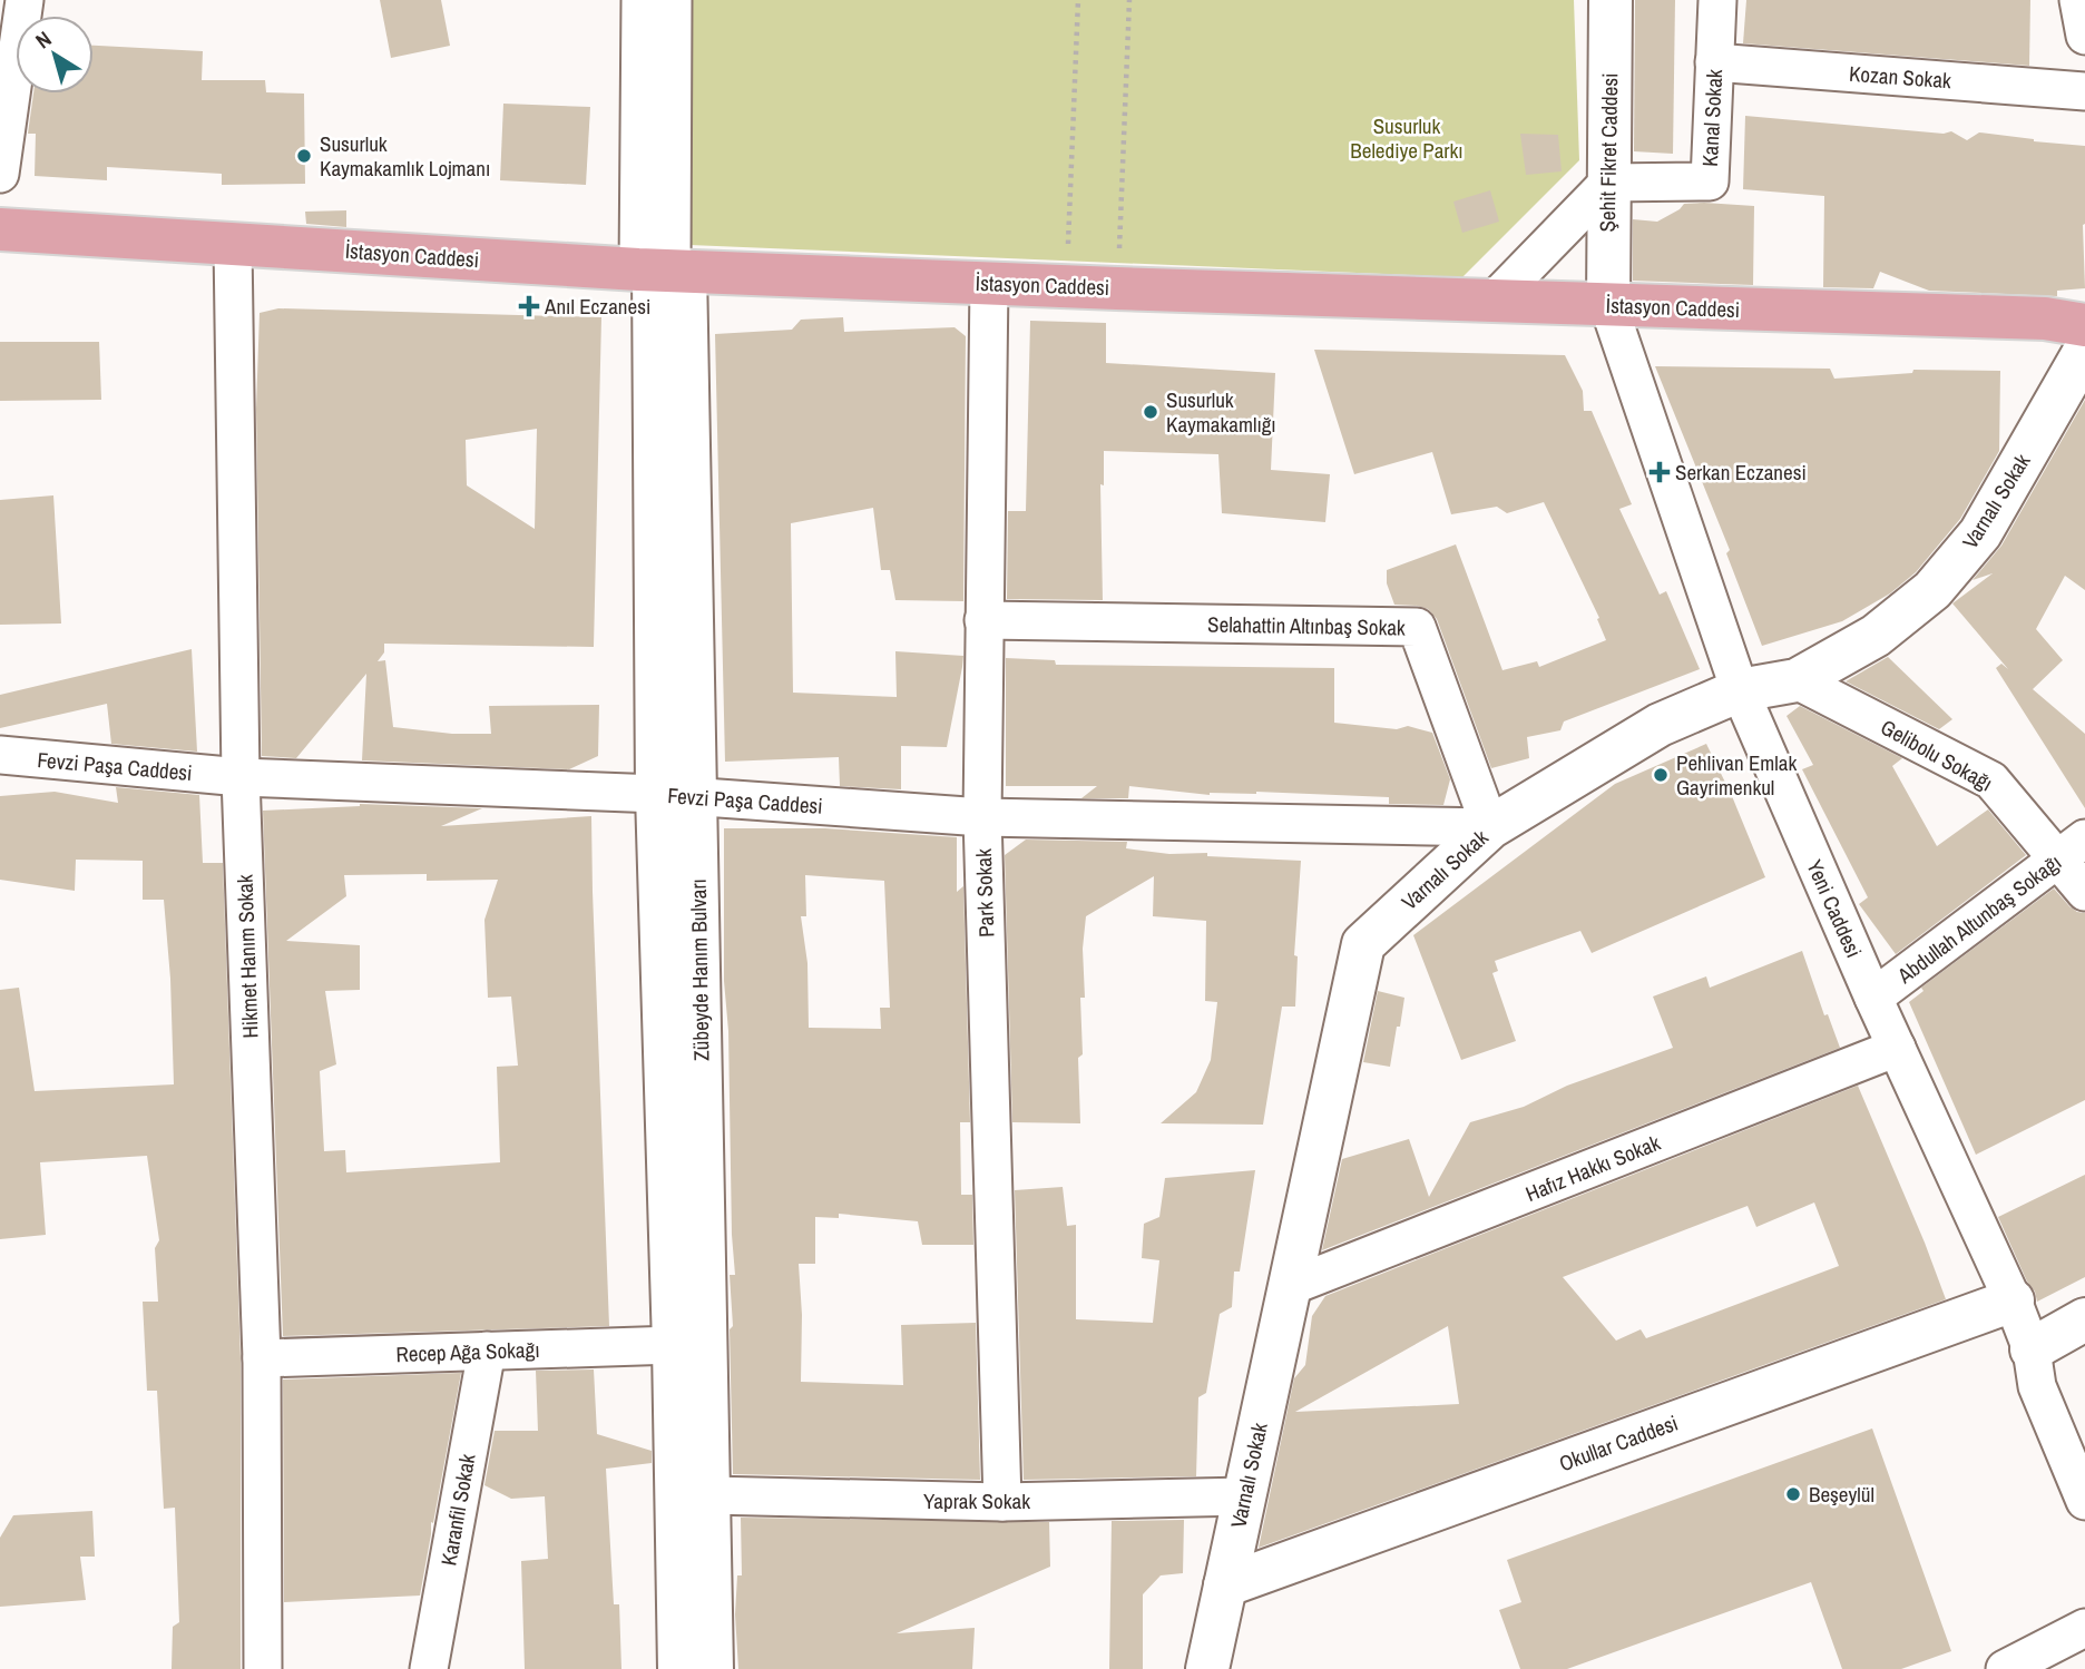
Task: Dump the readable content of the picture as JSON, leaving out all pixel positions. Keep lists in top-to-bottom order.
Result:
{
  "streets": {
    "main road": ["İstasyon Caddesi"],
    "street": [
      "Kozan Sokak",
      "Kanal Sokak",
      "Şehit Fikret Caddesi",
      "Varnalı Sokak",
      "Selahattin Altınbaş Sokak",
      "Gelibolu Sokağı",
      "Fevzi Paşa Caddesi",
      "Park Sokak",
      "Yeni Caddesi",
      "Abdullah Altunbaş Sokağı",
      "Hikmet Hanım Sokak",
      "Zübeyde Hanım Bulvarı",
      "Hafız Hakkı Sokak",
      "Recep Ağa Sokağı",
      "Okullar Caddesi",
      "Yaprak Sokak",
      "Karanfil Sokak"
    ]
  },
  "crossings": [
    ["Kozan Sokak", "Kanal Sokak"],
    ["Kanal Sokak", "Şehit Fikret Caddesi"],
    ["Şehit Fikret Caddesi", "İstasyon Caddesi"],
    ["Şehit Fikret Caddesi", "Yeni Caddesi"],
    ["İstasyon Caddesi", "Park Sokak"],
    ["İstasyon Caddesi", "Yeni Caddesi"],
    ["İstasyon Caddesi", "Hikmet Hanım Sokak"],
    ["Varnalı Sokak", "Selahattin Altınbaş Sokak"],
    ["Varnalı Sokak", "Gelibolu Sokağı"],
    ["Varnalı Sokak", "Fevzi Paşa Caddesi"],
    ["Varnalı Sokak", "Yeni Caddesi"],
    ["Varnalı Sokak", "Hafız Hakkı Sokak"],
    ["Varnalı Sokak", "Okullar Caddesi"],
    ["Varnalı Sokak", "Yaprak Sokak"],
    ["Selahattin Altınbaş Sokak", "Fevzi Paşa Caddesi"],
    ["Selahattin Altınbaş Sokak", "Park Sokak"],
    ["Gelibolu Sokağı", "Abdullah Altunbaş Sokağı"],
    ["Fevzi Paşa Caddesi", "Park Sokak"],
    ["Fevzi Paşa Caddesi", "Hikmet Hanım Sokak"],
    ["Fevzi Paşa Caddesi", "Zübeyde Hanım Bulvarı"],
    ["Park Sokak", "Yaprak Sokak"],
    ["Yeni Caddesi", "Abdullah Altunbaş Sokağı"],
    ["Yeni Caddesi", "Hafız Hakkı Sokak"],
    ["Yeni Caddesi", "Okullar Caddesi"],
    ["Hikmet Hanım Sokak", "Recep Ağa Sokağı"],
    ["Zübeyde Hanım Bulvarı", "Yaprak Sokak"],
    ["Recep Ağa Sokağı", "Karanfil Sokak"]
  ],
  "parks": ["Susurluk Belediye Parkı"],
  "places": {
    "other": [
      "Susurluk Kaymakamlık Lojmanı",
      "Susurluk Kaymakamlığı",
      "Pehlivan Emlak Gayrimenkul",
      "Beşeylül"
    ],
    "health": ["Anıl Eczanesi", "Serkan Eczanesi"]
  },
  "north": "top left"
}
